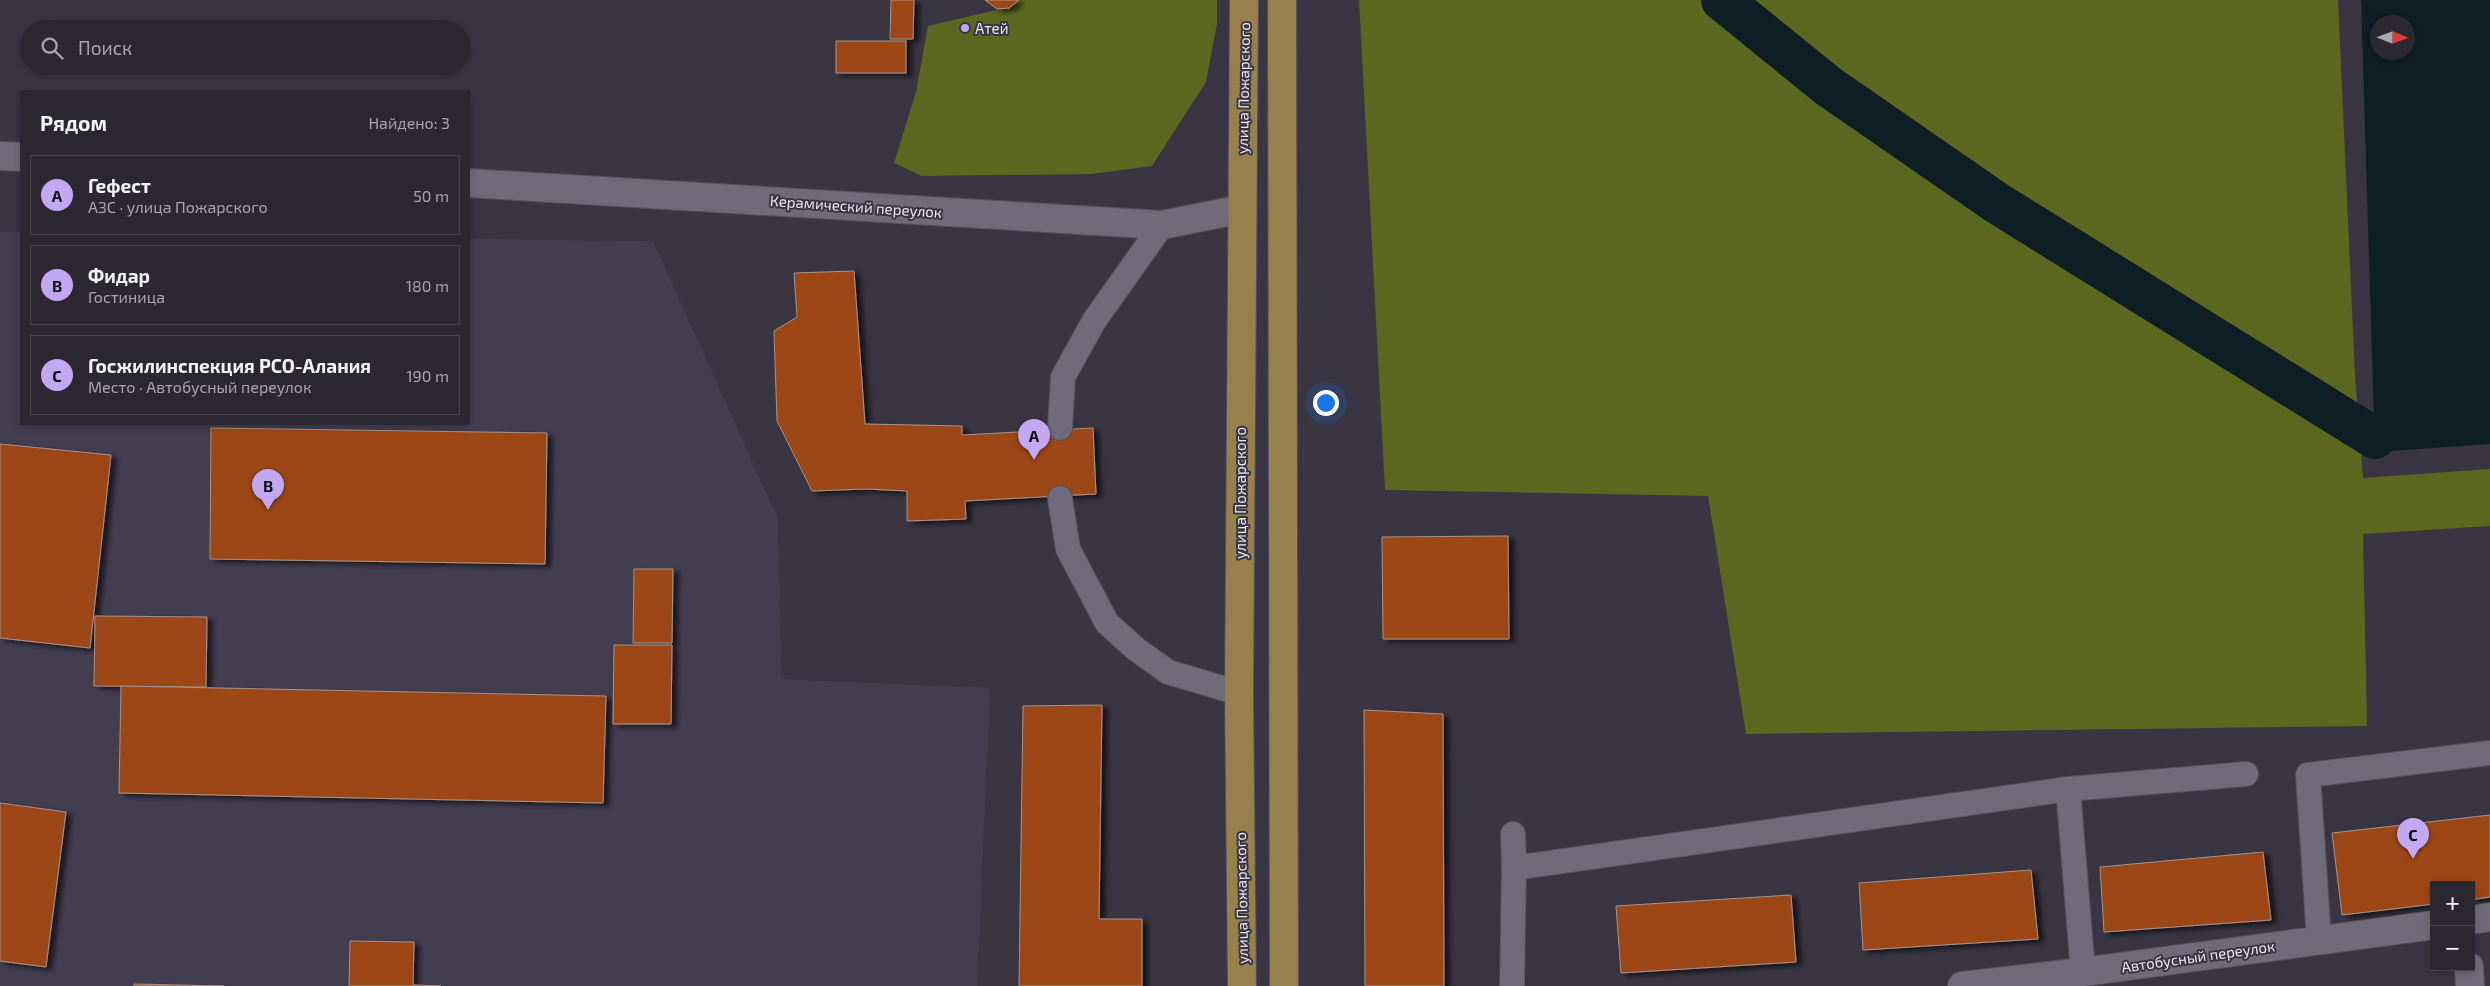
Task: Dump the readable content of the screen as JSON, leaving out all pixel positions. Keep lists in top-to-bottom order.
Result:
{
  "streets": {
    "main road": ["улица Пожарского"],
    "street": ["Керамический переулок", "Автобусный переулок"]
  },
  "crossings": [
    ["улица Пожарского", "Керамический переулок"]
  ],
  "places": ["Атей"],
  "north": "right",
  "page": {
    "search": "Поиск",
    "heading": ["Рядом", "Найдено: 3"],
    "list": [
      {
        "mark": "A",
        "name": "Гефест",
        "note": "АЗС · улица Пожарского",
        "value": "50 m"
      },
      {
        "mark": "B",
        "name": "Фидар",
        "note": "Гостиница",
        "value": "180 m"
      },
      {
        "mark": "C",
        "name": "Госжилинспекция РСО-Алания",
        "note": "Место · Автобусный переулок",
        "value": "190 m"
      }
    ],
    "pins": ["A", "B", "C"],
    "map_buttons": ["+", "−"]
  }
}
